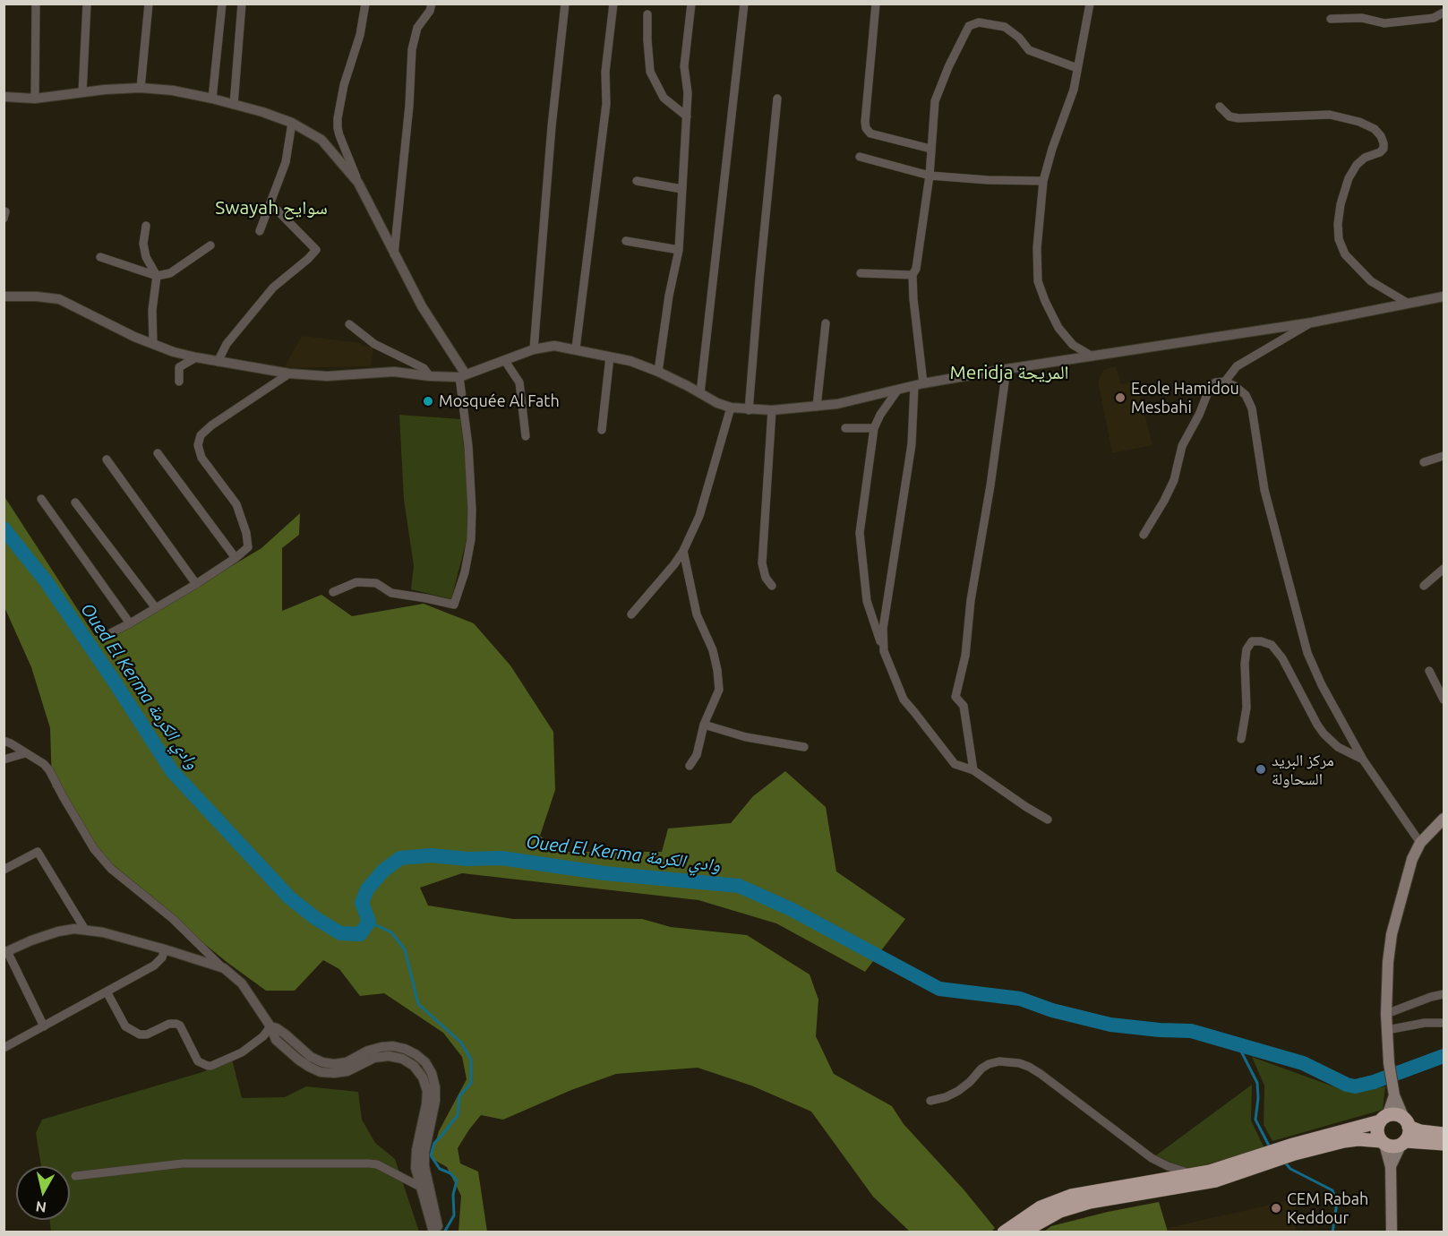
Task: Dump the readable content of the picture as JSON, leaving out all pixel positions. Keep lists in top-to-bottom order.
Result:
{
  "districts": ["Swayah سوايح", "Meridja المريجة"],
  "water": ["Oued El Kerma وادي الكرمة"],
  "places": [
    "Ecole Hamidou Mesbahi",
    "Mosquée Al Fath",
    "مركز البريد السحاولة",
    "CEM Rabah Keddour"
  ],
  "north": "bottom"
}
